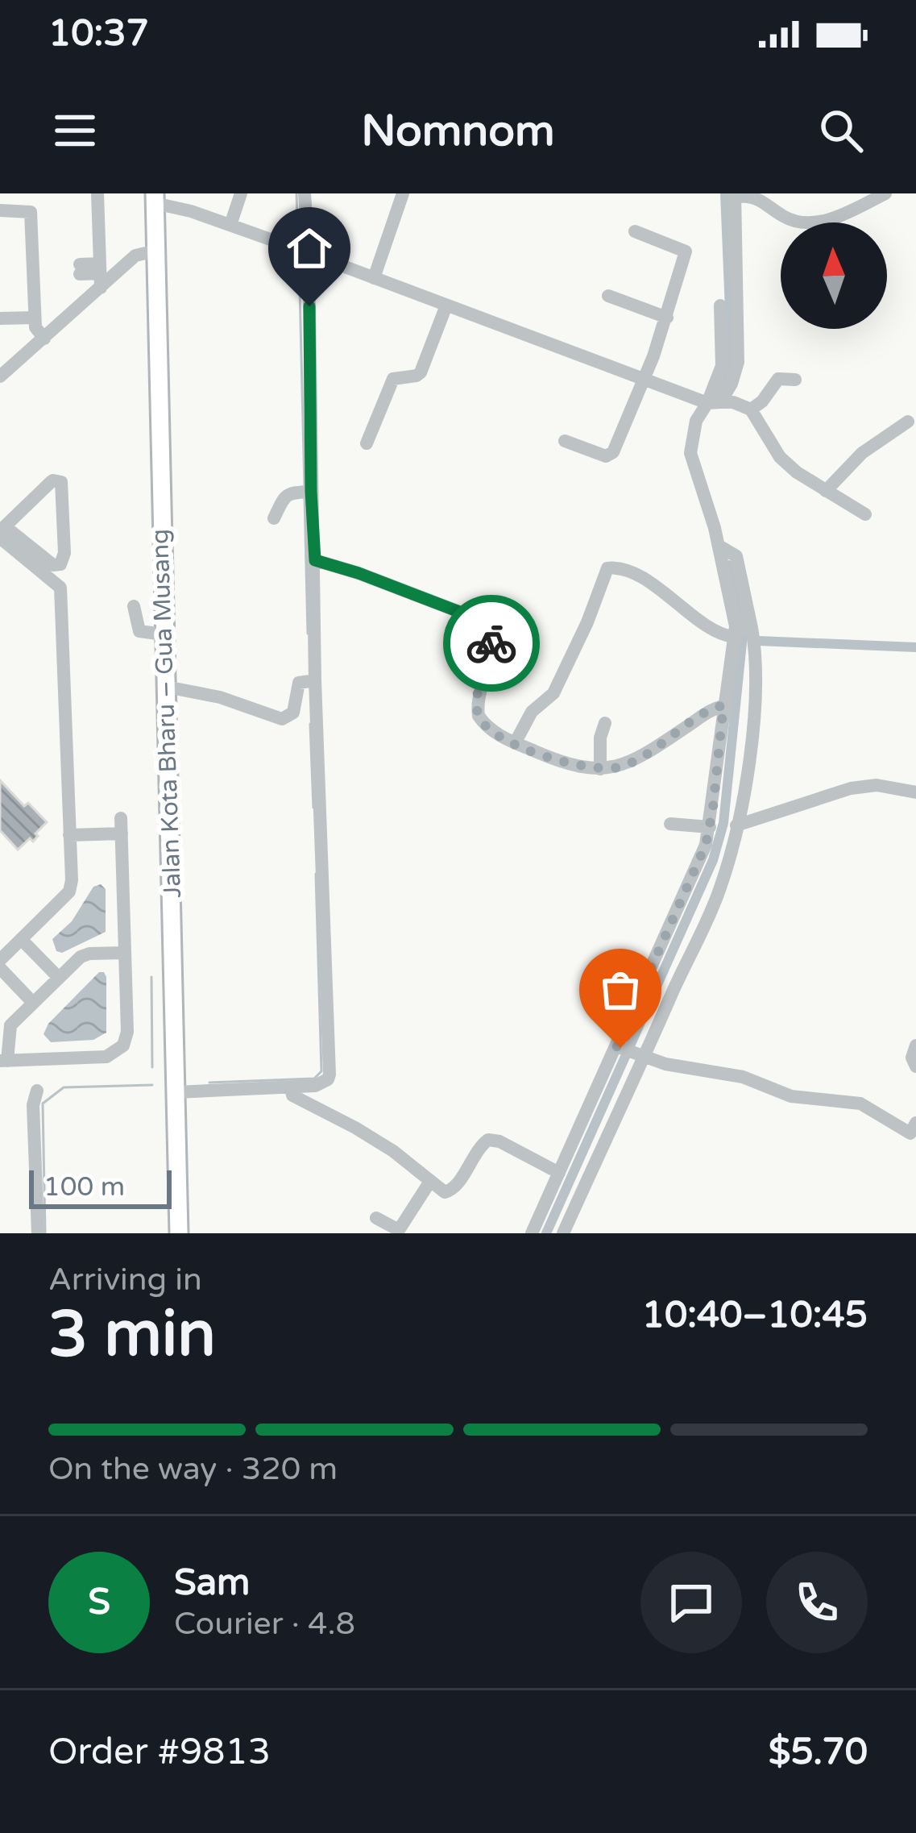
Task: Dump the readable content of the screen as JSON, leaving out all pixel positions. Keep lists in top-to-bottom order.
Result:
{
  "streets": {
    "main road": ["Jalan Kota Bharu – Gua Musang"]
  },
  "scale_bar": "100 m",
  "north": "top",
  "page": {
    "status": "10:37",
    "header": "Nomnom",
    "scale": "100 m",
    "heading": ["3 min", "Arriving in", "10:40–10:45"],
    "panel": [
      "Sam",
      "Courier · 4.8",
      "Order #9813",
      "$5.70"
    ],
    "bar": "On the way · 320 m",
    "round": "S"
  }
}
